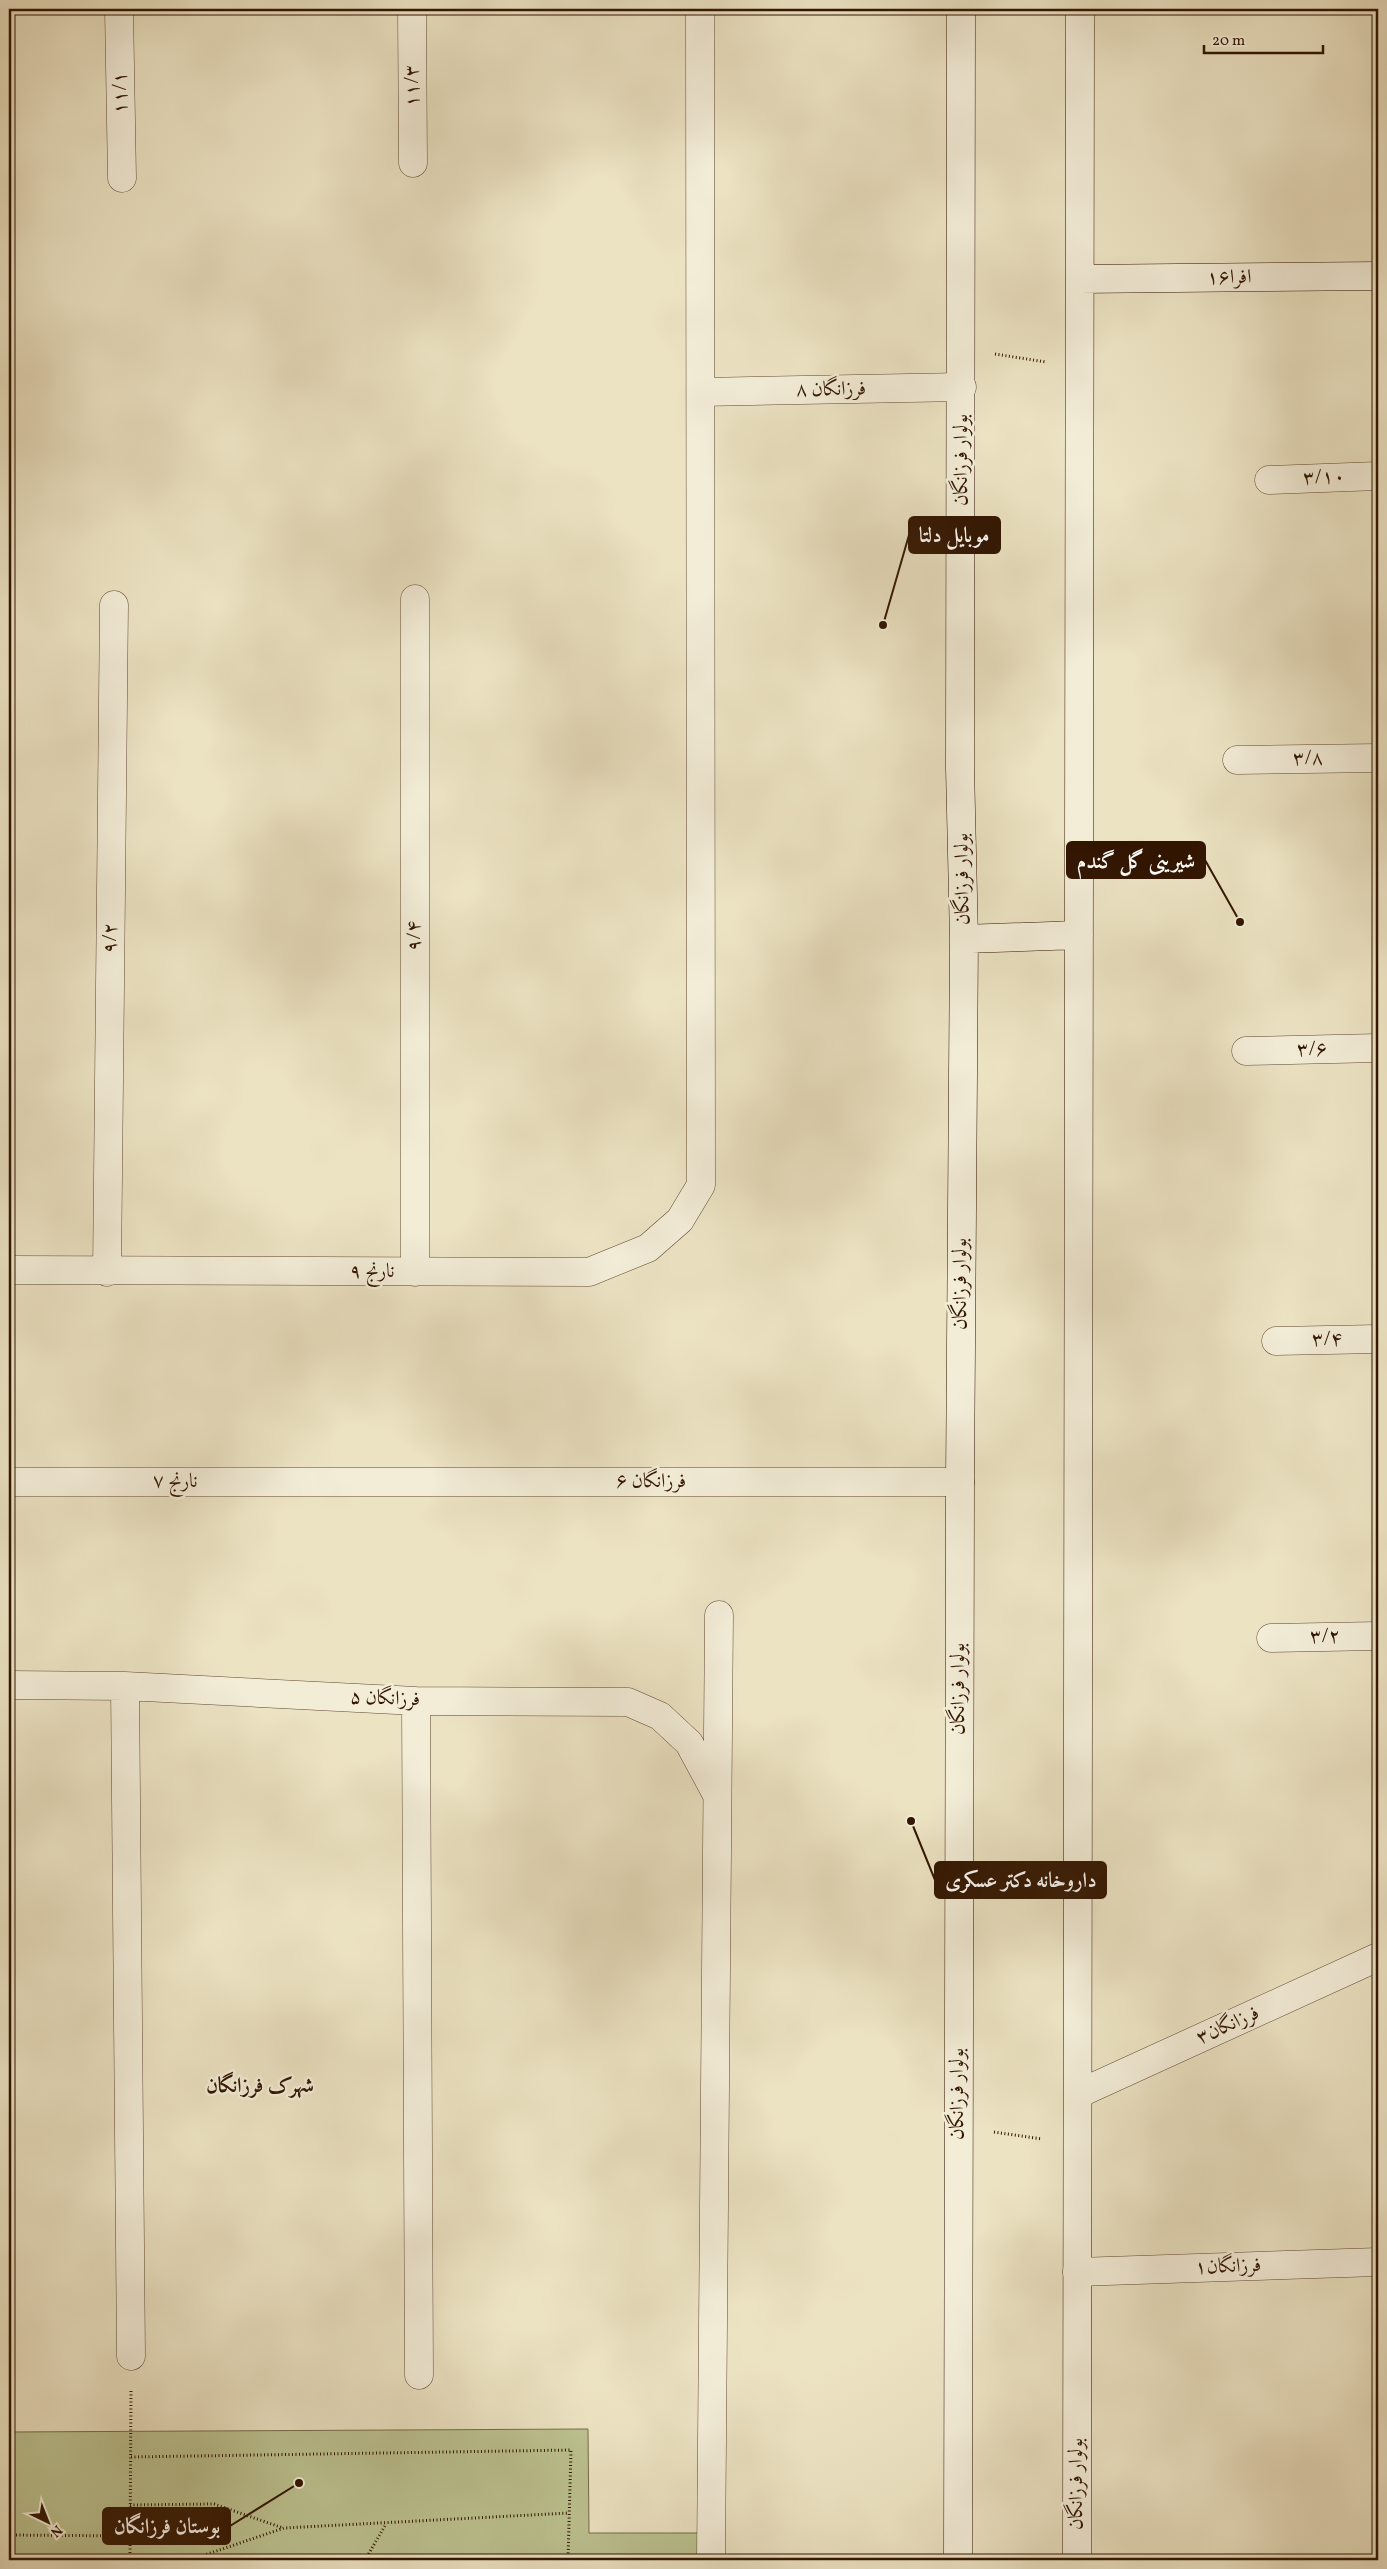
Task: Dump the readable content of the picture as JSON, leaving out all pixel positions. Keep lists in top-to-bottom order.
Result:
{
  "streets": {
    "street": [
      "۱۱/۳",
      "۱۱/۱",
      "۱۶افرا",
      "فرزانگان ۸",
      "بولوار فرزانگان",
      "۳/۱۰",
      "۳/۸",
      "۹/۴",
      "۹/۲",
      "۳/۶",
      "نارنج ۹",
      "۳/۴",
      "نارنج ۷",
      "فرزانگان ۶",
      "۳/۲",
      "فرزانگان ۵",
      "فرزانگان۳",
      "فرزانگان۱"
    ]
  },
  "crossings": [
    ["۱۶افرا", "بولوار فرزانگان"],
    ["فرزانگان ۸", "بولوار فرزانگان"],
    ["فرزانگان ۸", "نارنج ۹"],
    ["بولوار فرزانگان", "فرزانگان ۶"],
    ["بولوار فرزانگان", "فرزانگان۳"],
    ["بولوار فرزانگان", "فرزانگان۱"],
    ["۹/۴", "نارنج ۹"],
    ["۹/۲", "نارنج ۹"],
    ["نارنج ۷", "فرزانگان ۶"]
  ],
  "districts": ["شهرک فرزانگان"],
  "places": [
    "موبایل دلتا",
    "شیرینی گل گندم",
    "داروخانه دکتر عسکری",
    "بوستان فرزانگان"
  ],
  "scale_bar": "20 m",
  "north": "bottom right"
}
